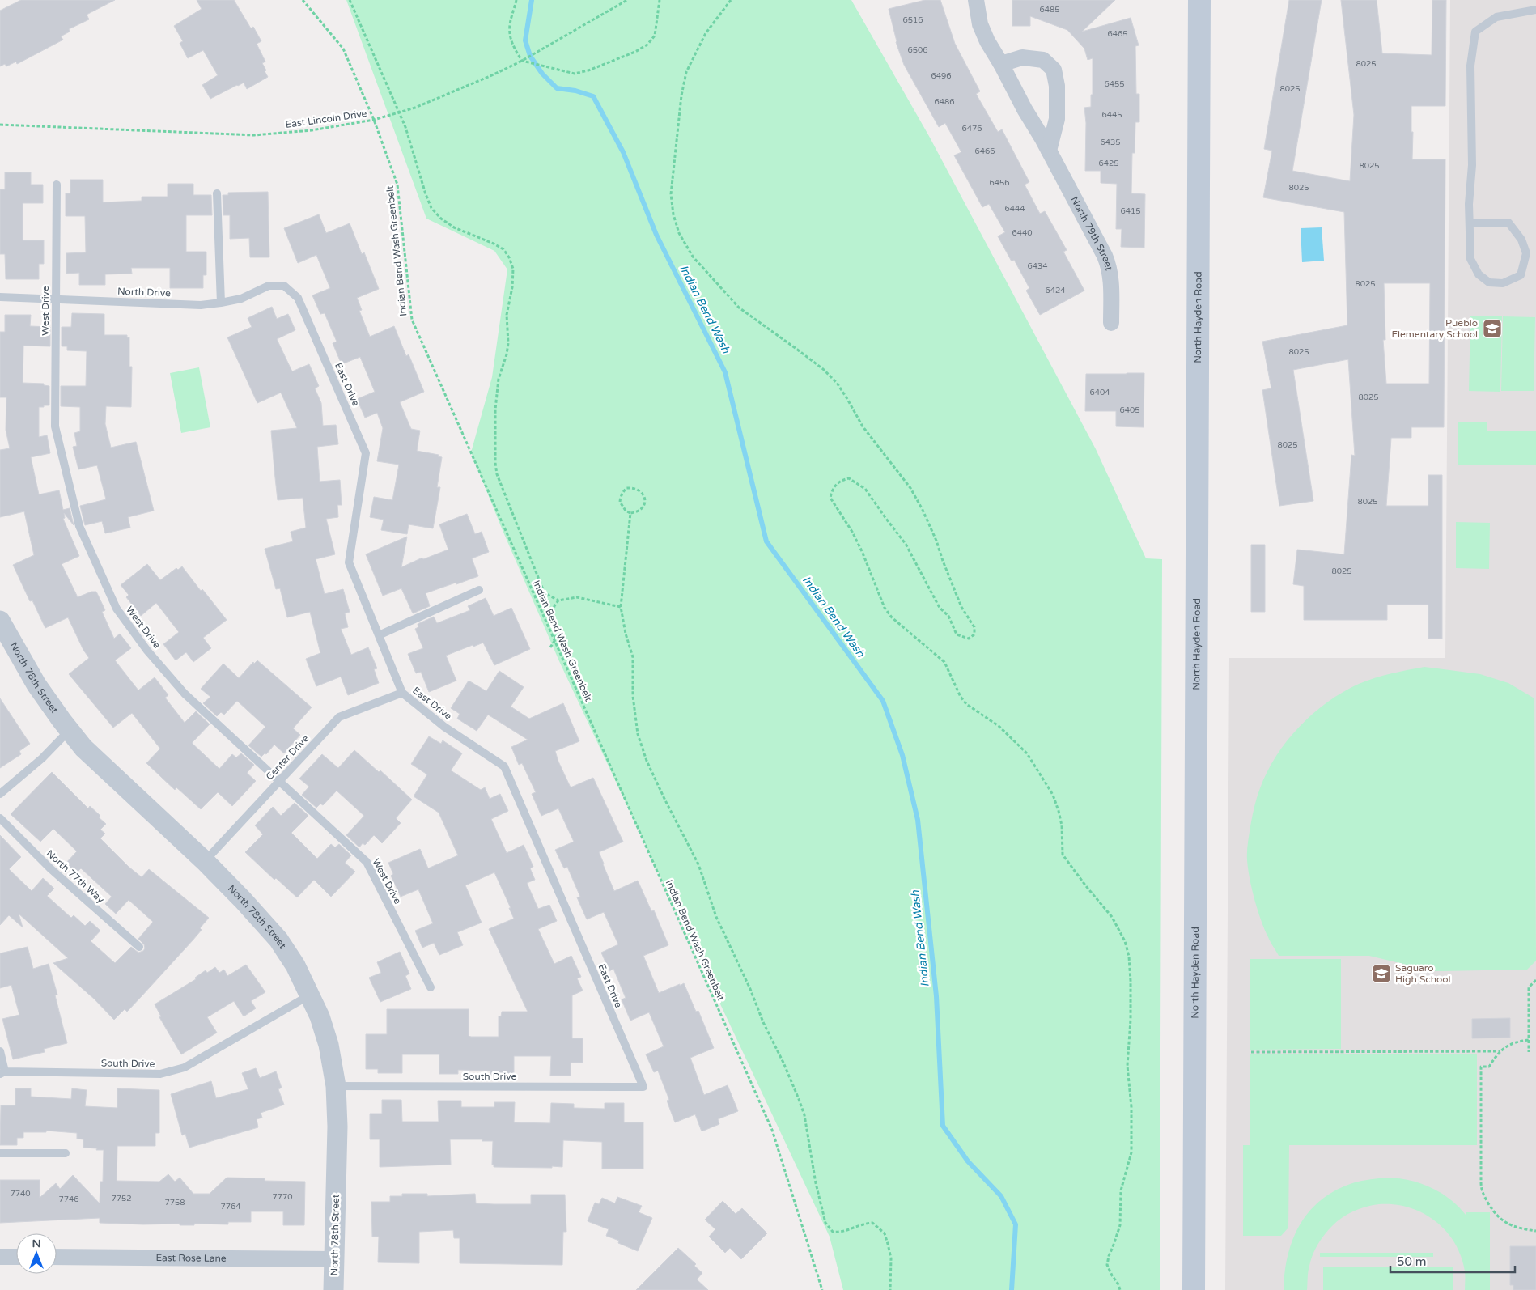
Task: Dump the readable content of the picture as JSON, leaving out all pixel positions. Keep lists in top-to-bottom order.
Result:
{
  "streets": {
    "main road": ["North Hayden Road"],
    "street": ["North 79th Street", "North 78th Street", "East Rose Lane"],
    "lane": [
      "North Drive",
      "West Drive",
      "East Drive",
      "Center Drive",
      "North 77th Way",
      "South Drive"
    ],
    "path": ["East Lincoln Drive", "Indian Bend Wash Greenbelt"]
  },
  "crossings": [
    ["East Lincoln Drive", "Indian Bend Wash Greenbelt"],
    ["North Drive", "West Drive"],
    ["North Drive", "East Drive"],
    ["West Drive", "Center Drive"],
    ["East Drive", "Center Drive"],
    ["East Drive", "South Drive"],
    ["North 78th Street", "Center Drive"],
    ["North 78th Street", "South Drive"],
    ["North 78th Street", "East Rose Lane"]
  ],
  "water": ["Indian Bend Wash"],
  "places": {
    "school or university": ["Pueblo Elementary School", "Saguaro High School"]
  },
  "house_numbers": [
    "6485",
    "6516",
    "6465",
    "6506",
    "8025",
    "6496",
    "6455",
    "8025",
    "6486",
    "6445",
    "6476",
    "6435",
    "6466",
    "6425",
    "8025",
    "6456",
    "8025",
    "6444",
    "6415",
    "6440",
    "6434",
    "8025",
    "6424",
    "8025",
    "6404",
    "8025",
    "6405",
    "8025",
    "8025",
    "8025",
    "7740",
    "7770",
    "7752",
    "7746",
    "7758",
    "7764"
  ],
  "scale_bar": "50 m",
  "north": "top"
}
